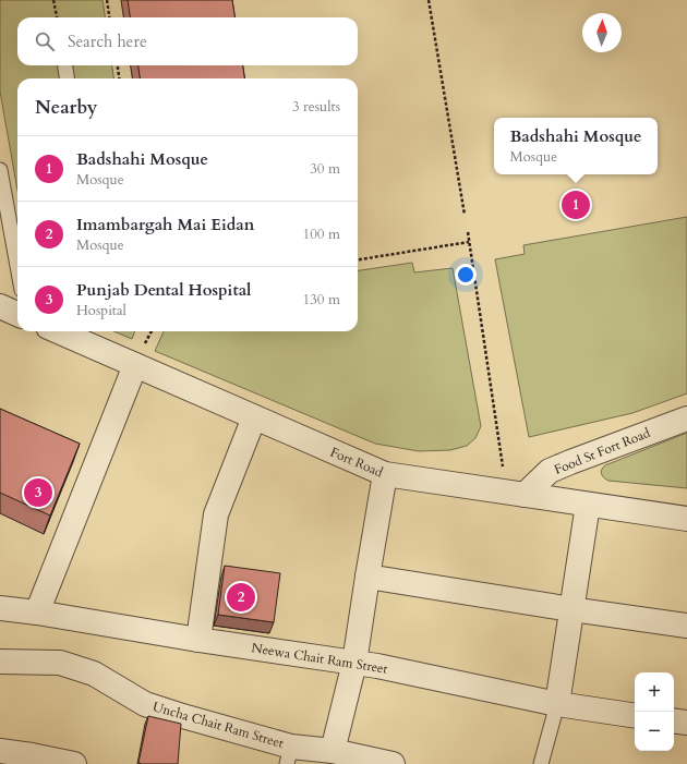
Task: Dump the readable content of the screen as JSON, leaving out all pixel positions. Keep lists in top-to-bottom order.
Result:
{
  "streets": {
    "street": [
      "Food St Fort Road",
      "Fort Road",
      "Neewa Chait Ram Street",
      "Uncha Chait Ram Street"
    ]
  },
  "crossings": [
    ["Food St Fort Road", "Fort Road"]
  ],
  "north": "top",
  "page": {
    "search": "Search here",
    "heading": ["Nearby", "3 results"],
    "popup": ["Badshahi Mosque", "Mosque"],
    "list": [
      {
        "mark": "1",
        "name": "Badshahi Mosque",
        "note": "Mosque",
        "value": "30 m"
      },
      {
        "mark": "2",
        "name": "Imambargah Mai Eidan",
        "note": "Mosque",
        "value": "100 m"
      },
      {
        "mark": "3",
        "name": "Punjab Dental Hospital",
        "note": "Hospital",
        "value": "130 m"
      }
    ],
    "pins": ["1", "3", "2"],
    "map_buttons": ["+", "−"]
  }
}
